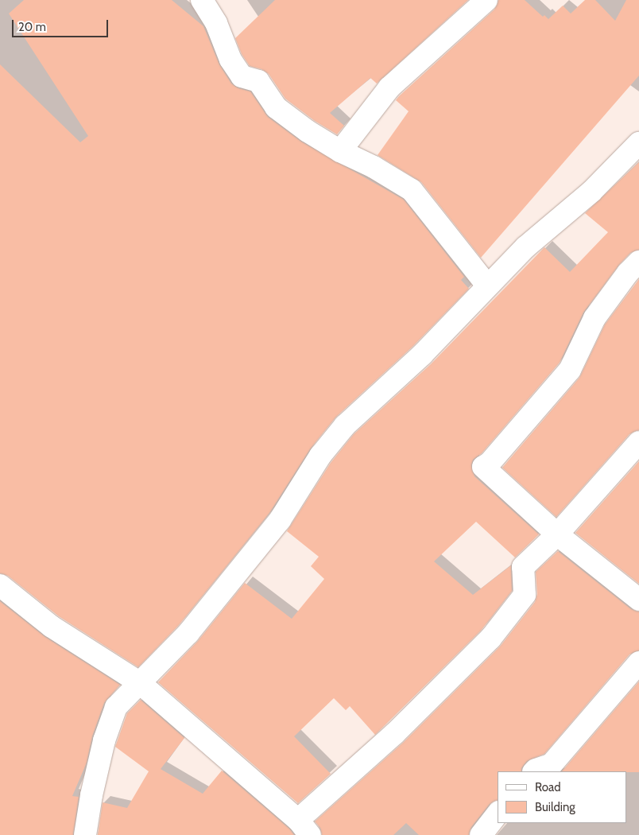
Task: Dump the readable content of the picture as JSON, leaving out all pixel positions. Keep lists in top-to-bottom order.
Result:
{
  "legend": ["Road", "Building"],
  "scale_bar": "20 m"
}
